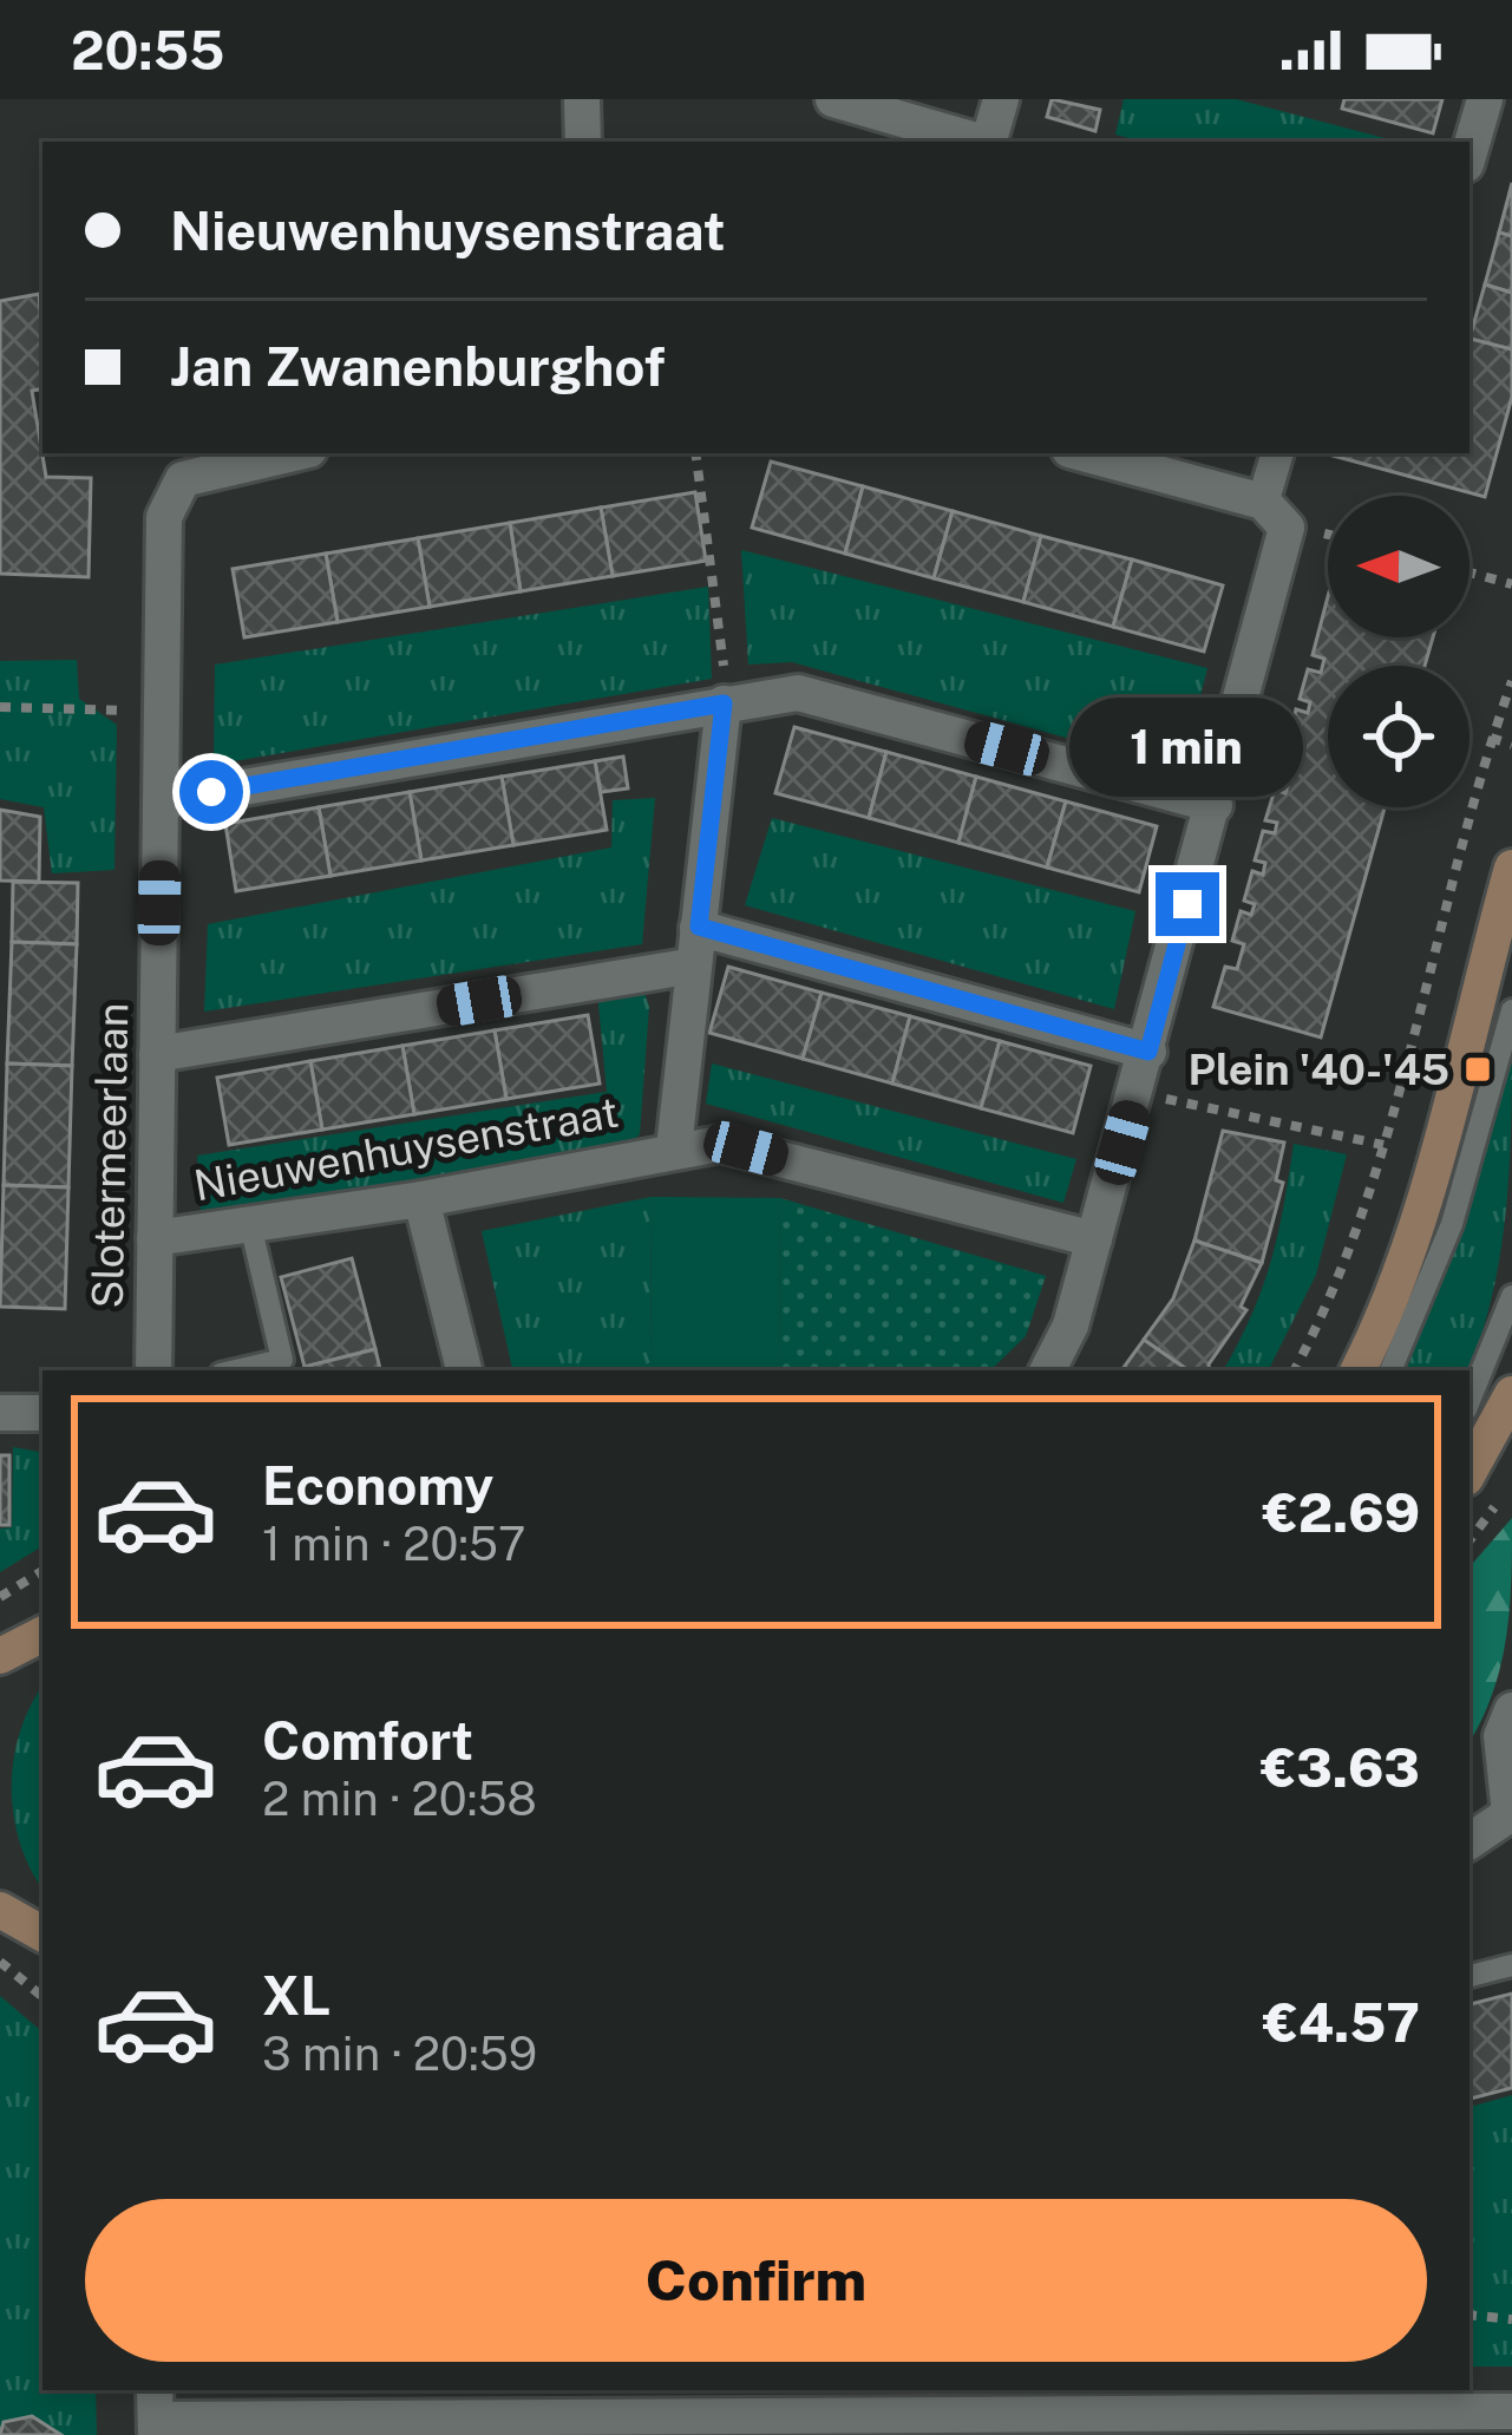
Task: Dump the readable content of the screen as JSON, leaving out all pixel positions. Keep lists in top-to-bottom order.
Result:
{
  "streets": {
    "street": ["Nieuwenhuysenstraat", "Slotermeerlaan"]
  },
  "crossings": [
    ["Nieuwenhuysenstraat", "Slotermeerlaan"]
  ],
  "places": {
    "transit": ["Plein '40-'45"]
  },
  "north": "left",
  "page": {
    "status": "20:55",
    "banner": ["Nieuwenhuysenstraat", "Jan Zwanenburghof"],
    "bubble": "1 min",
    "list": [
      {
        "name": "Economy",
        "note": "1 min · 20:57",
        "value": "€2.69"
      },
      {
        "name": "Comfort",
        "note": "2 min · 20:58",
        "value": "€3.63"
      },
      {
        "name": "XL",
        "note": "3 min · 20:59",
        "value": "€4.57"
      }
    ],
    "buttons": "Confirm"
  }
}
